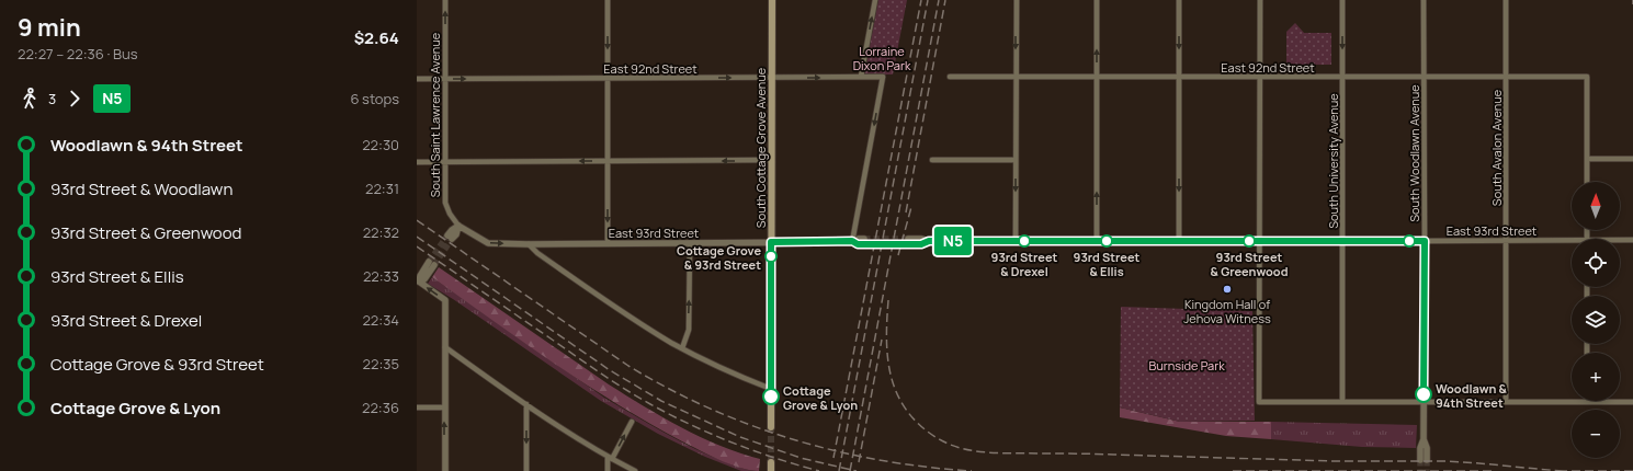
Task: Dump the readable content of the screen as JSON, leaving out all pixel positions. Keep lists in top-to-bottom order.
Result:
{
  "streets": {
    "main road": ["South Cottage Grove Avenue"],
    "street": [
      "East 92nd Street",
      "South Saint Lawrence Avenue",
      "South Avalon Avenue",
      "South Woodlawn Avenue",
      "South University Avenue",
      "East 93rd Street"
    ]
  },
  "crossings": [
    ["East 92nd Street", "South Saint Lawrence Avenue"],
    ["East 92nd Street", "South Cottage Grove Avenue"],
    ["East 92nd Street", "South Avalon Avenue"],
    ["East 92nd Street", "South Woodlawn Avenue"],
    ["East 92nd Street", "South University Avenue"],
    ["East 92nd Street", "East 93rd Street"],
    ["South Saint Lawrence Avenue", "East 93rd Street"],
    ["South Cottage Grove Avenue", "East 93rd Street"],
    ["South Avalon Avenue", "East 93rd Street"],
    ["South Woodlawn Avenue", "East 93rd Street"],
    ["South University Avenue", "East 93rd Street"]
  ],
  "parks": ["Lorraine Dixon Park", "Burnside Park"],
  "places": [
    "93rd Street & Drexel",
    "93rd Street & Ellis",
    "93rd Street & Greenwood",
    "Cottage Grove & 93rd Street",
    "Kingdom Hall of Jehova Witness",
    "Woodlawn & 94th Street",
    "Cottage Grove & Lyon"
  ],
  "lines": ["bus line N5"],
  "north": "top",
  "page": {
    "heading": ["9 min", "22:27 – 22:36 · Bus", "$2.64"],
    "on_map": "N5",
    "legs": ["3", "N5", "6 stops"],
    "list": [
      {
        "name": "Woodlawn & 94th Street",
        "value": "22:30"
      },
      {
        "name": "93rd Street & Woodlawn",
        "value": "22:31"
      },
      {
        "name": "93rd Street & Greenwood",
        "value": "22:32"
      },
      {
        "name": "93rd Street & Ellis",
        "value": "22:33"
      },
      {
        "name": "93rd Street & Drexel",
        "value": "22:34"
      },
      {
        "name": "Cottage Grove & 93rd Street",
        "value": "22:35"
      },
      {
        "name": "Cottage Grove & Lyon",
        "value": "22:36"
      }
    ],
    "map_buttons": ["+", "−"]
  }
}
